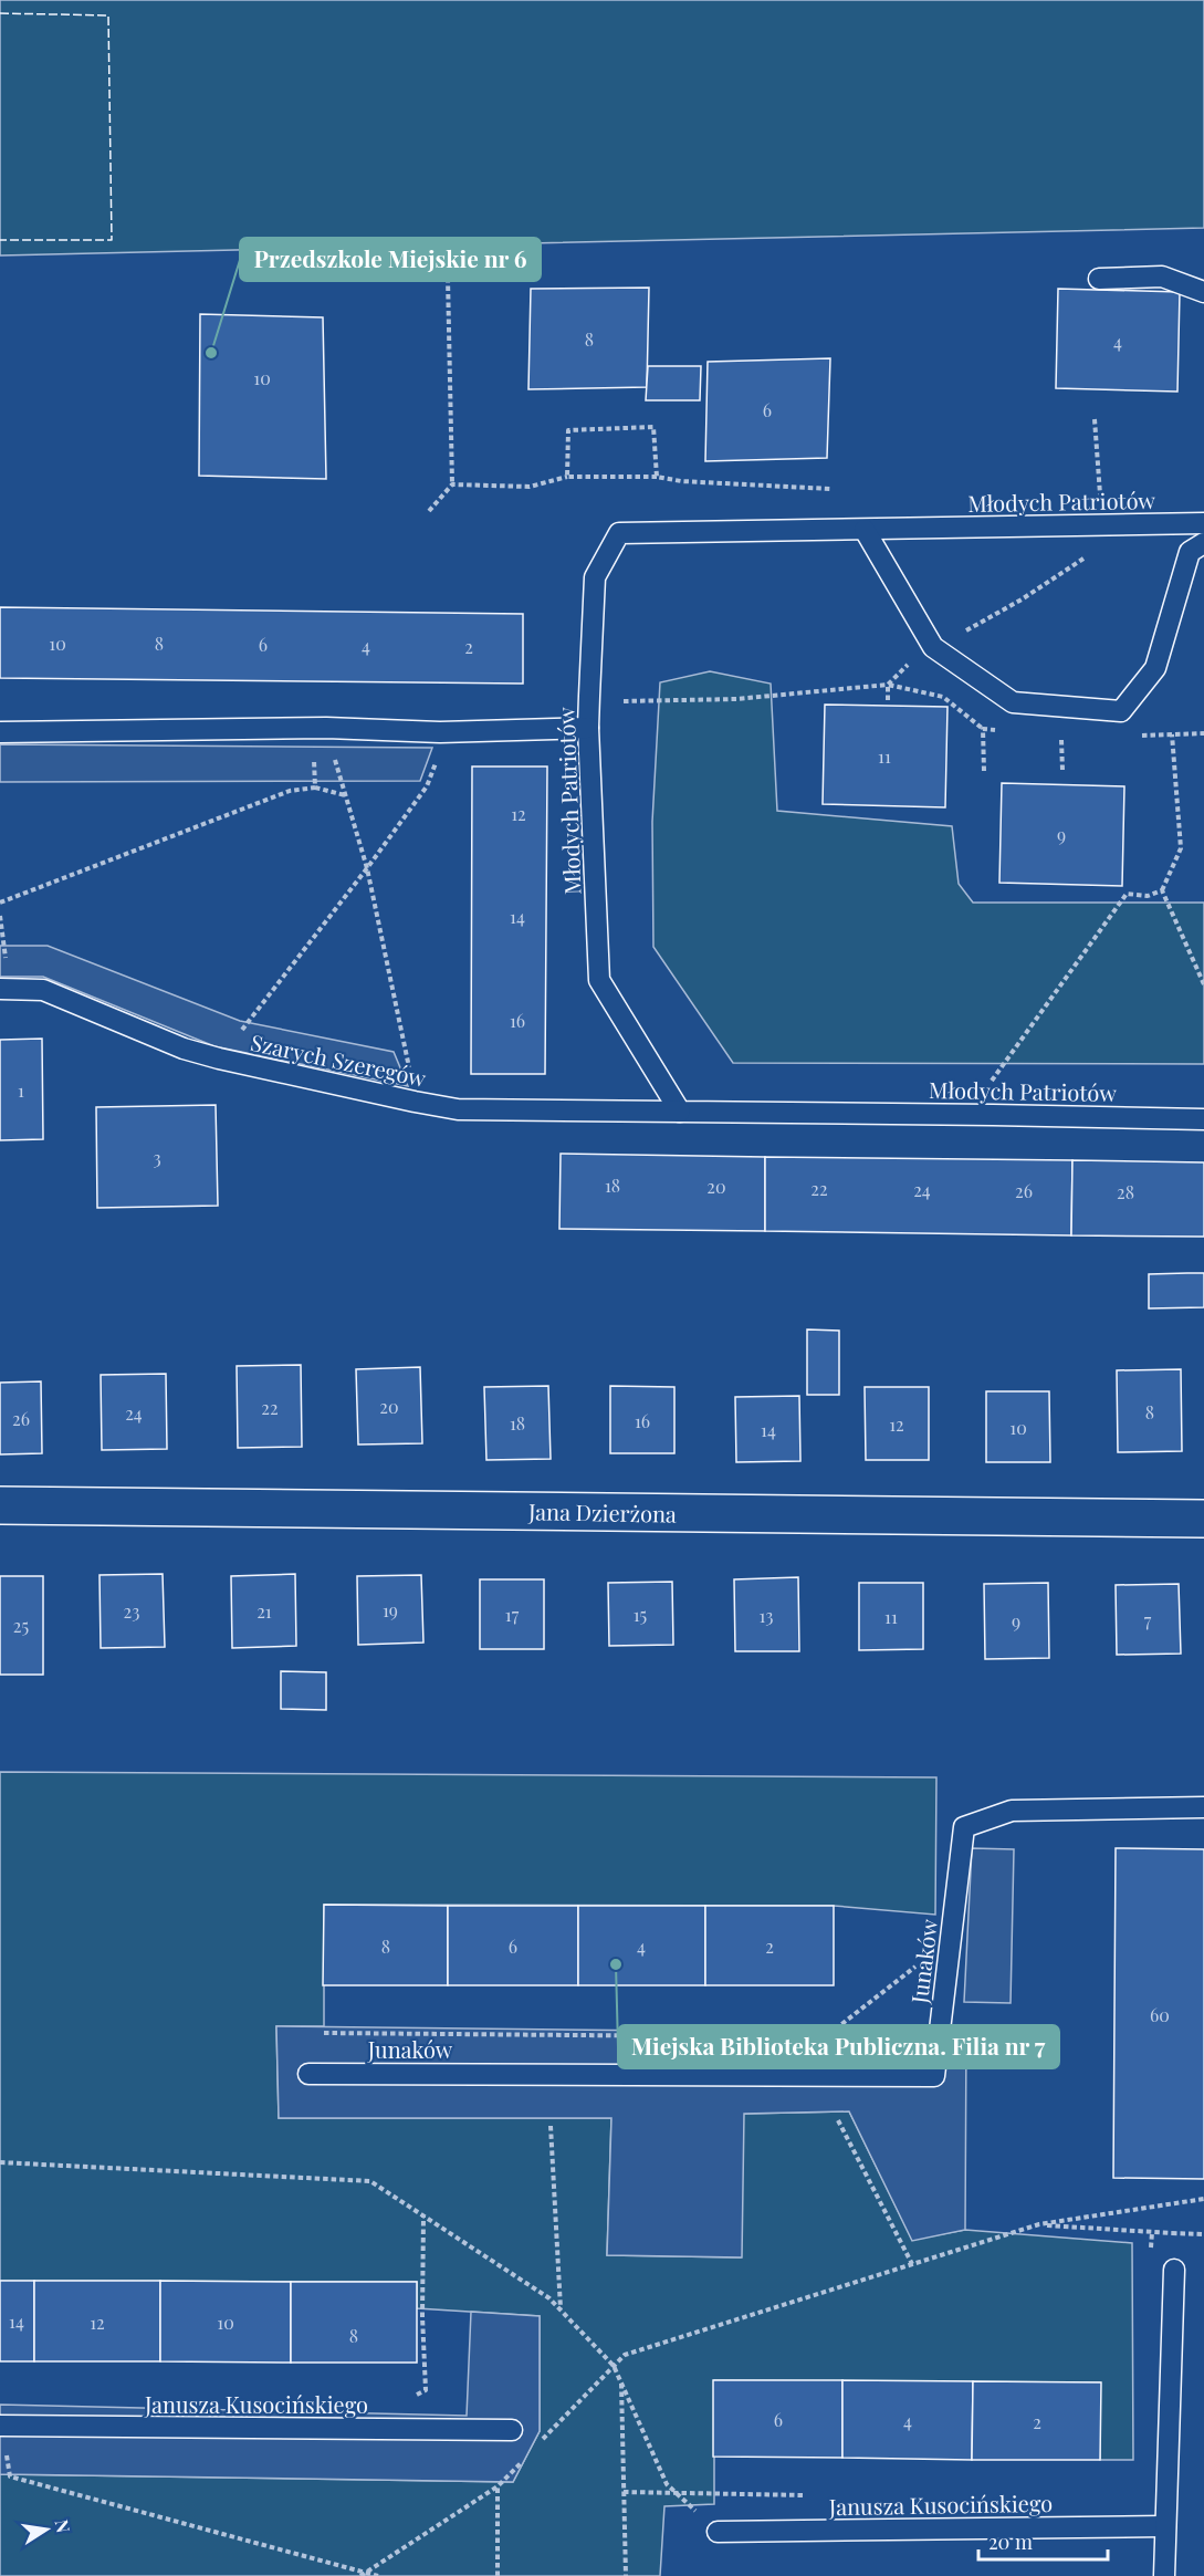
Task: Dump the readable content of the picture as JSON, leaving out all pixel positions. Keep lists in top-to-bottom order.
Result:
{
  "streets": {
    "street": ["Jana Dzierżona"],
    "lane": [
      "Młodych Patriotów",
      "Szarych Szeregów",
      "Junaków",
      "Janusza Kusocińskiego"
    ]
  },
  "crossings": [
    ["Młodych Patriotów", "Szarych Szeregów"]
  ],
  "places": ["Przedszkole Miejskie nr 6", "Miejska Biblioteka Publiczna. Filia nr 7"],
  "house_numbers": [
    "8",
    "4",
    "10",
    "6",
    "10",
    "8",
    "6",
    "4",
    "2",
    "11",
    "12",
    "9",
    "14",
    "16",
    "1",
    "3",
    "18",
    "20",
    "22",
    "24",
    "26",
    "28",
    "20",
    "22",
    "8",
    "24",
    "26",
    "16",
    "18",
    "12",
    "10",
    "14",
    "19",
    "23",
    "21",
    "17",
    "15",
    "13",
    "11",
    "7",
    "9",
    "25",
    "8",
    "6",
    "4",
    "2",
    "60",
    "14",
    "12",
    "10",
    "8",
    "6",
    "4",
    "2"
  ],
  "scale_bar": "20 m",
  "north": "right"
}
